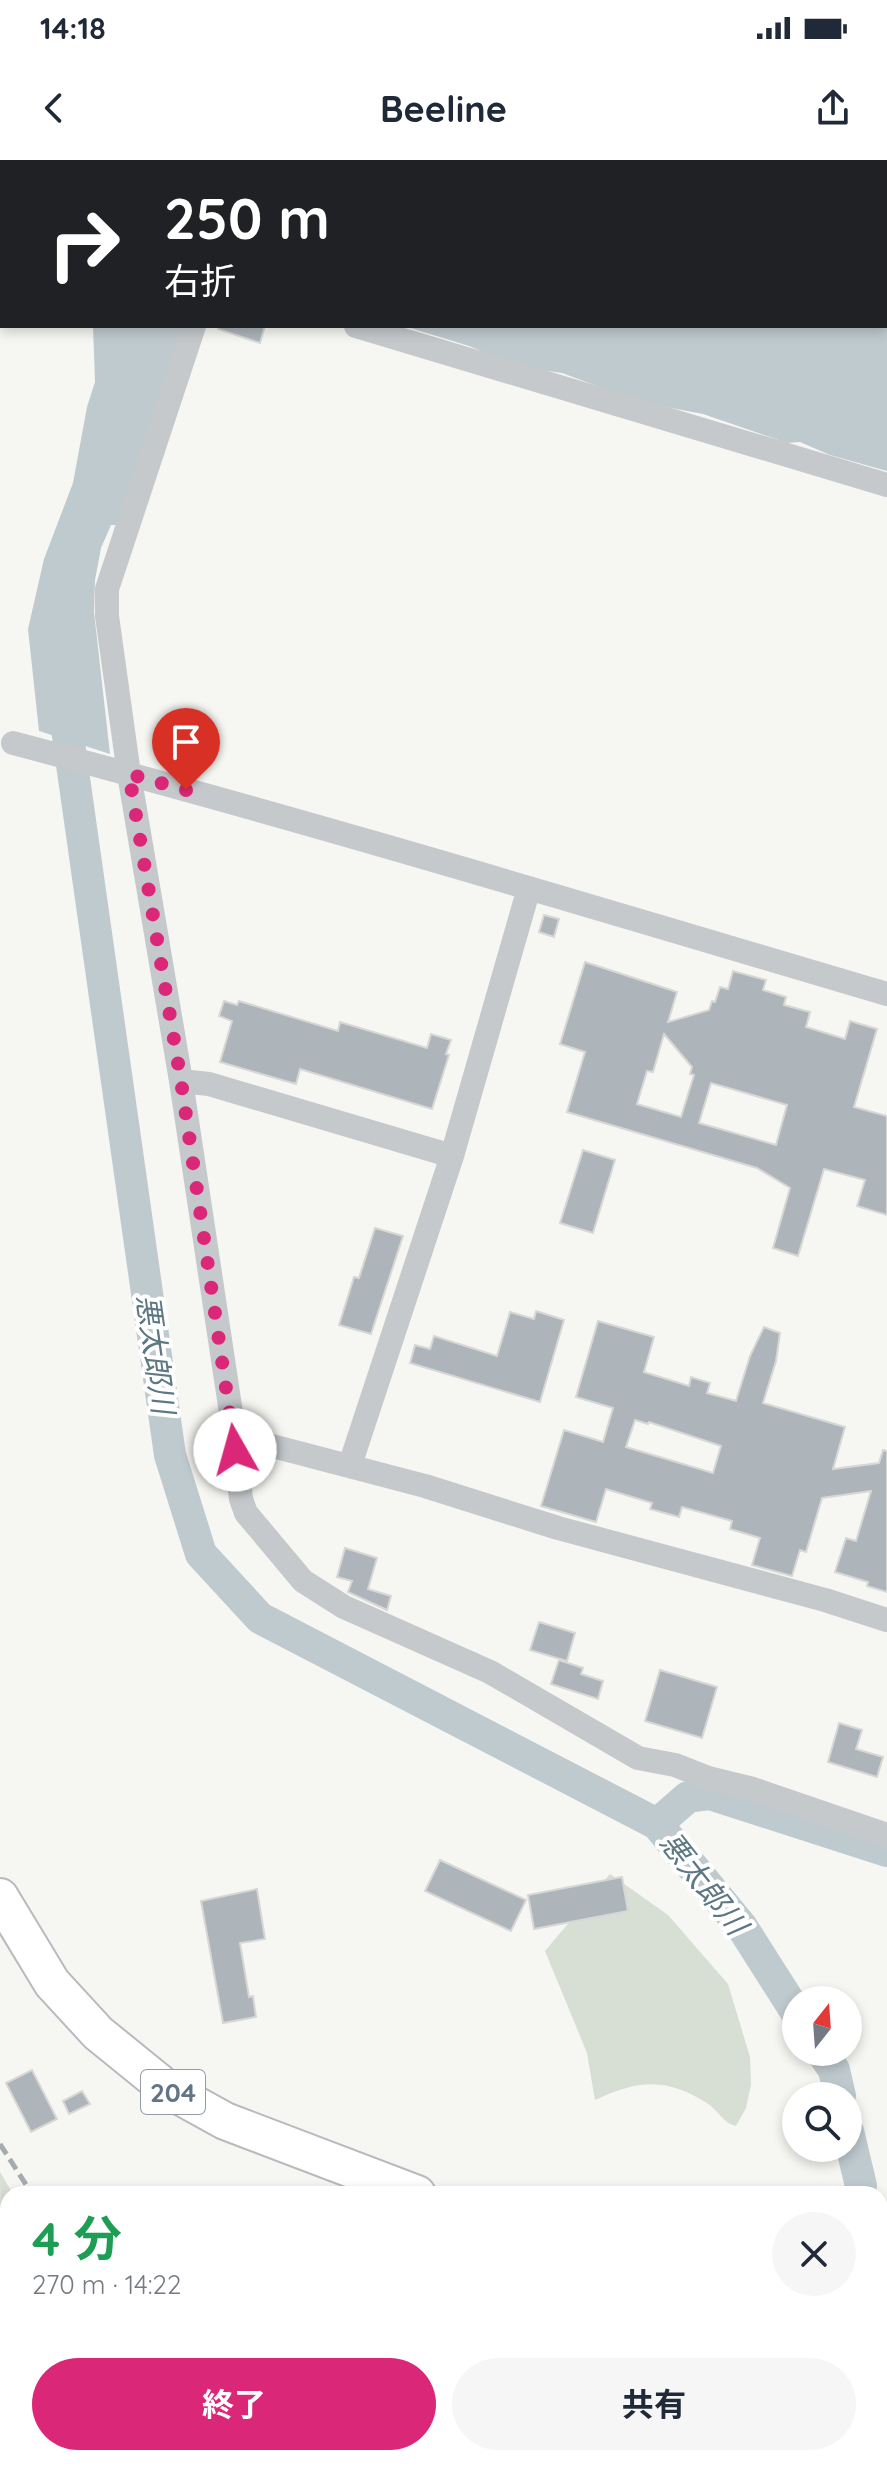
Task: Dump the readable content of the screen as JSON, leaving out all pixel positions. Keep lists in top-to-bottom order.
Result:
{
  "streets": {
    "highway": ["204"]
  },
  "water": ["悪太郎川"],
  "north": "top",
  "page": {
    "status": "14:18",
    "header": "Beeline",
    "turn": ["250 m", "右折"],
    "heading": ["4 分", "270 m · 14:22"],
    "buttons": ["終了", "共有"]
  }
}
